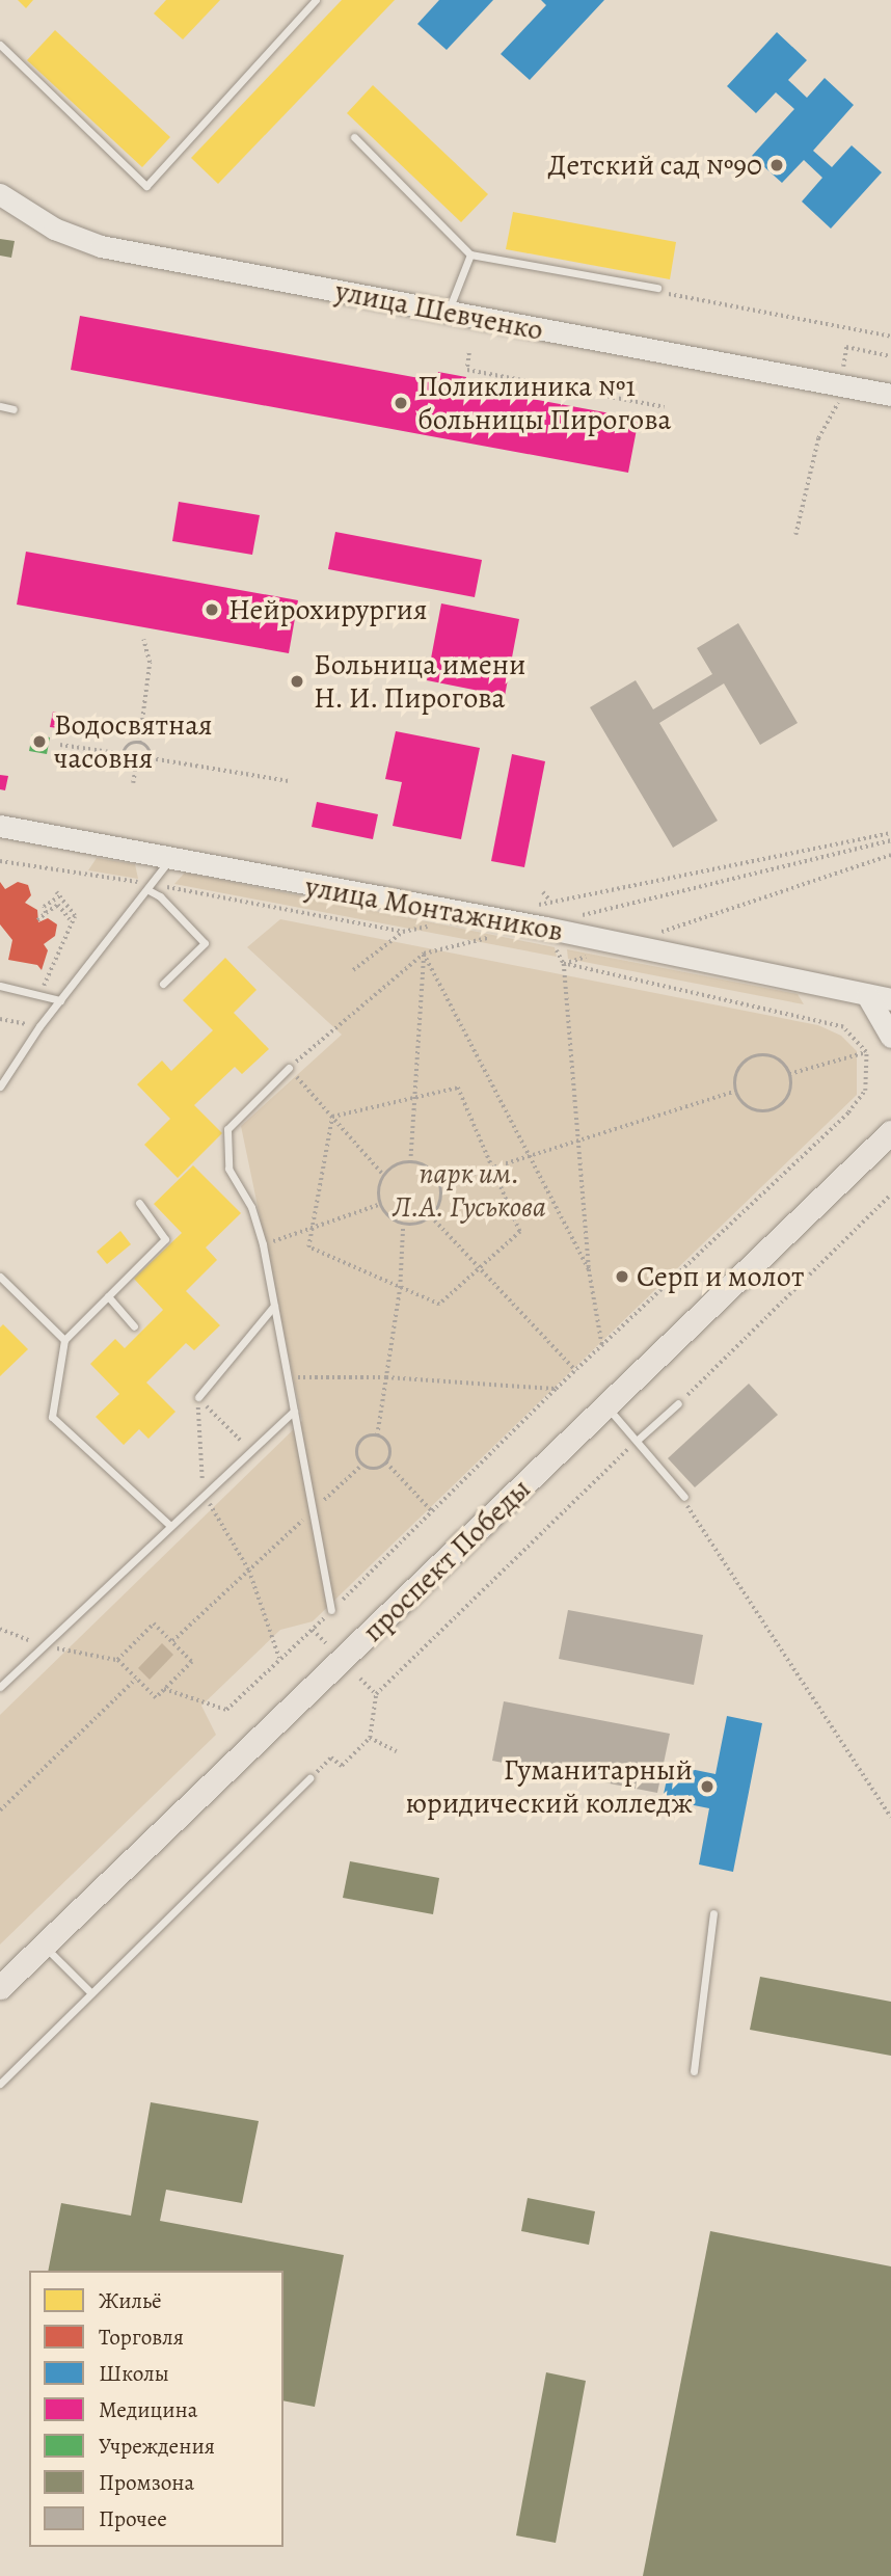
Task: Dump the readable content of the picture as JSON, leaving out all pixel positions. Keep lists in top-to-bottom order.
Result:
{
  "streets": {
    "main road": ["улица Шевченко", "улица Монтажников", "проспект Победы"]
  },
  "parks": ["парк им. Л.А. Гуськова"],
  "places": [
    "Детский сад №90",
    "Поликлиника №1 больницы Пирогова",
    "Нейрохирургия",
    "Больница имени Н. И. Пирогова",
    "Водосвятная часовня",
    "Серп и молот",
    "Гуманитарный юридический колледж"
  ],
  "legend": [
    "Жильё",
    "Торговля",
    "Школы",
    "Медицина",
    "Учреждения",
    "Промзона",
    "Прочее"
  ]
}
